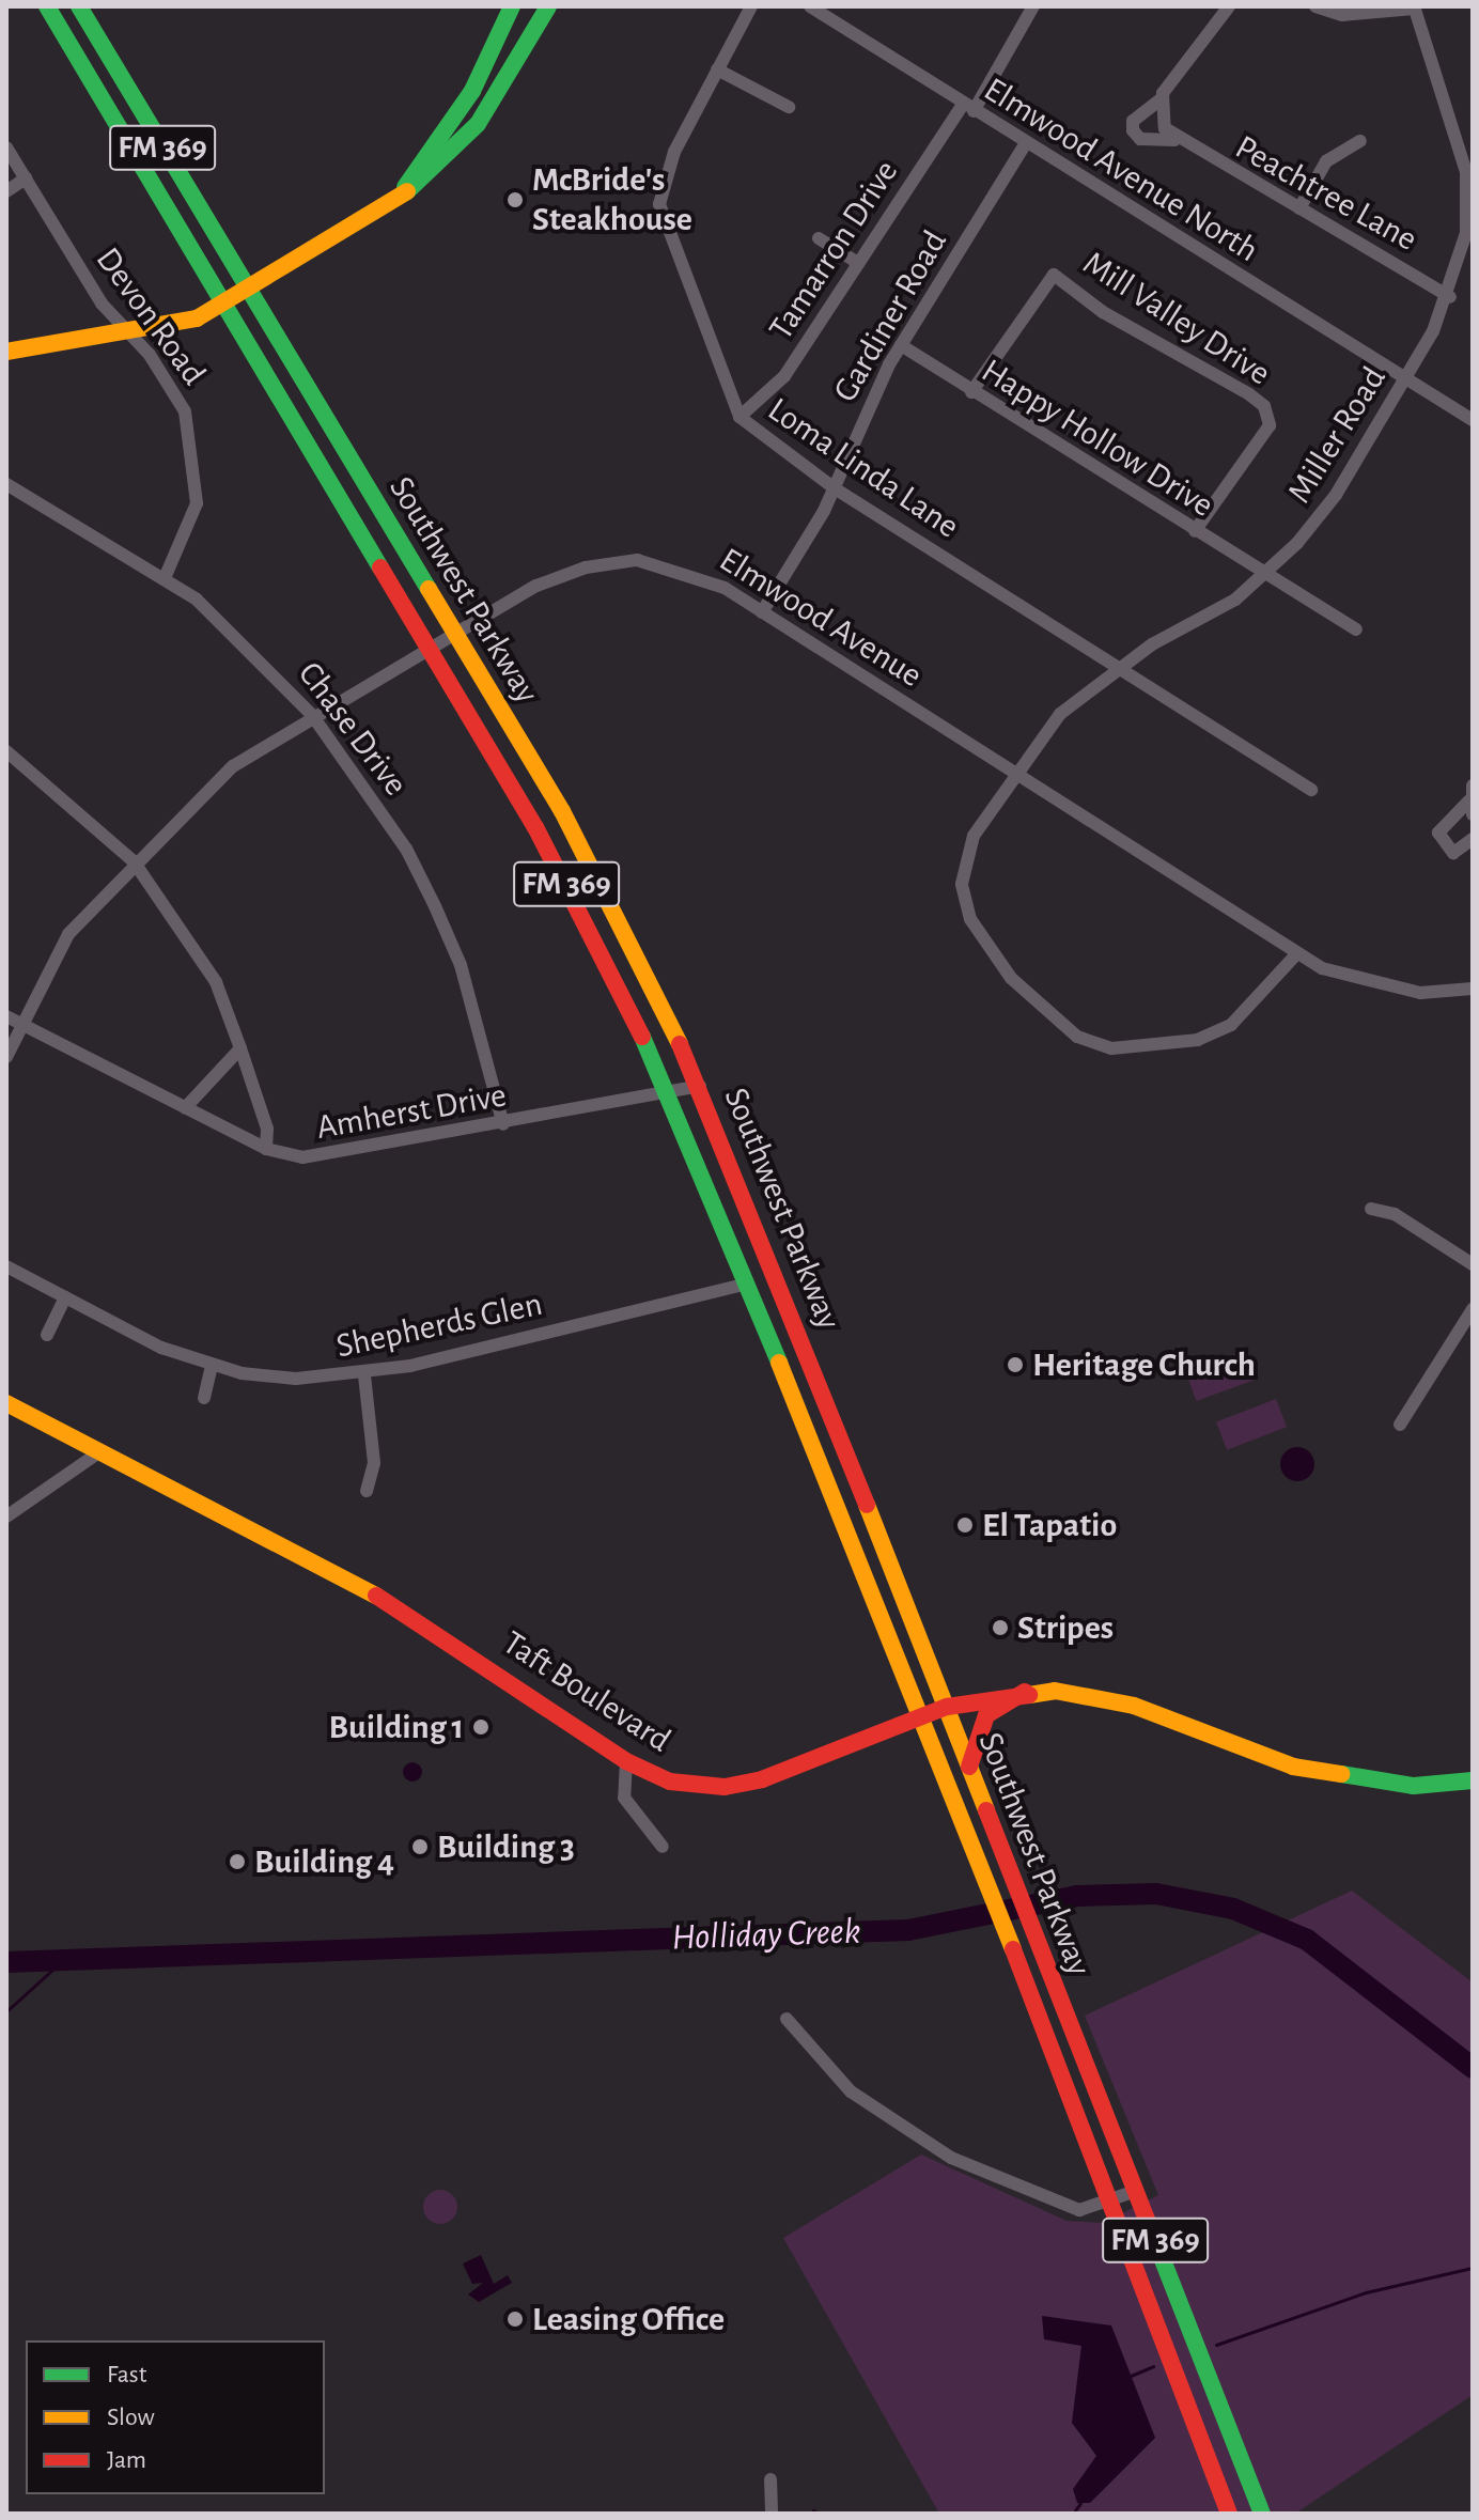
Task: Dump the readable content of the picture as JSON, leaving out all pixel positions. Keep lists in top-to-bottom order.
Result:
{
  "streets": {
    "main road": ["FM 369", "Southwest Parkway", "Taft Boulevard"],
    "street": [
      "Elmwood Avenue North",
      "Peachtree Lane",
      "Tamarron Drive",
      "Devon Road",
      "Gardiner Road",
      "Mill Valley Drive",
      "Miller Road",
      "Happy Hollow Drive",
      "Loma Linda Lane",
      "Elmwood Avenue",
      "Chase Drive",
      "Amherst Drive",
      "Shepherds Glen"
    ]
  },
  "crossings": [
    ["Elmwood Avenue North", "Tamarron Drive"],
    ["Elmwood Avenue North", "Gardiner Road"],
    ["Elmwood Avenue North", "Miller Road"],
    ["Peachtree Lane", "Miller Road"],
    ["Tamarron Drive", "Loma Linda Lane"],
    ["Devon Road", "Chase Drive"],
    ["Gardiner Road", "Happy Hollow Drive"],
    ["Gardiner Road", "Loma Linda Lane"],
    ["Gardiner Road", "Elmwood Avenue"],
    ["Mill Valley Drive", "Happy Hollow Drive"],
    ["Miller Road", "Happy Hollow Drive"],
    ["Miller Road", "Loma Linda Lane"],
    ["Miller Road", "Elmwood Avenue"],
    ["Southwest Parkway", "Elmwood Avenue"],
    ["Southwest Parkway", "Amherst Drive"],
    ["Southwest Parkway", "Shepherds Glen"],
    ["Southwest Parkway", "Taft Boulevard"],
    ["Elmwood Avenue", "Chase Drive"],
    ["Elmwood Avenue", "Amherst Drive"],
    ["Chase Drive", "Amherst Drive"]
  ],
  "water": ["Holliday Creek"],
  "places": [
    "McBride's Steakhouse",
    "Heritage Church",
    "El Tapatio",
    "Stripes",
    "Building 1",
    "Building 3",
    "Building 4",
    "Leasing Office"
  ],
  "legend": ["Fast", "Slow", "Jam"]
}
